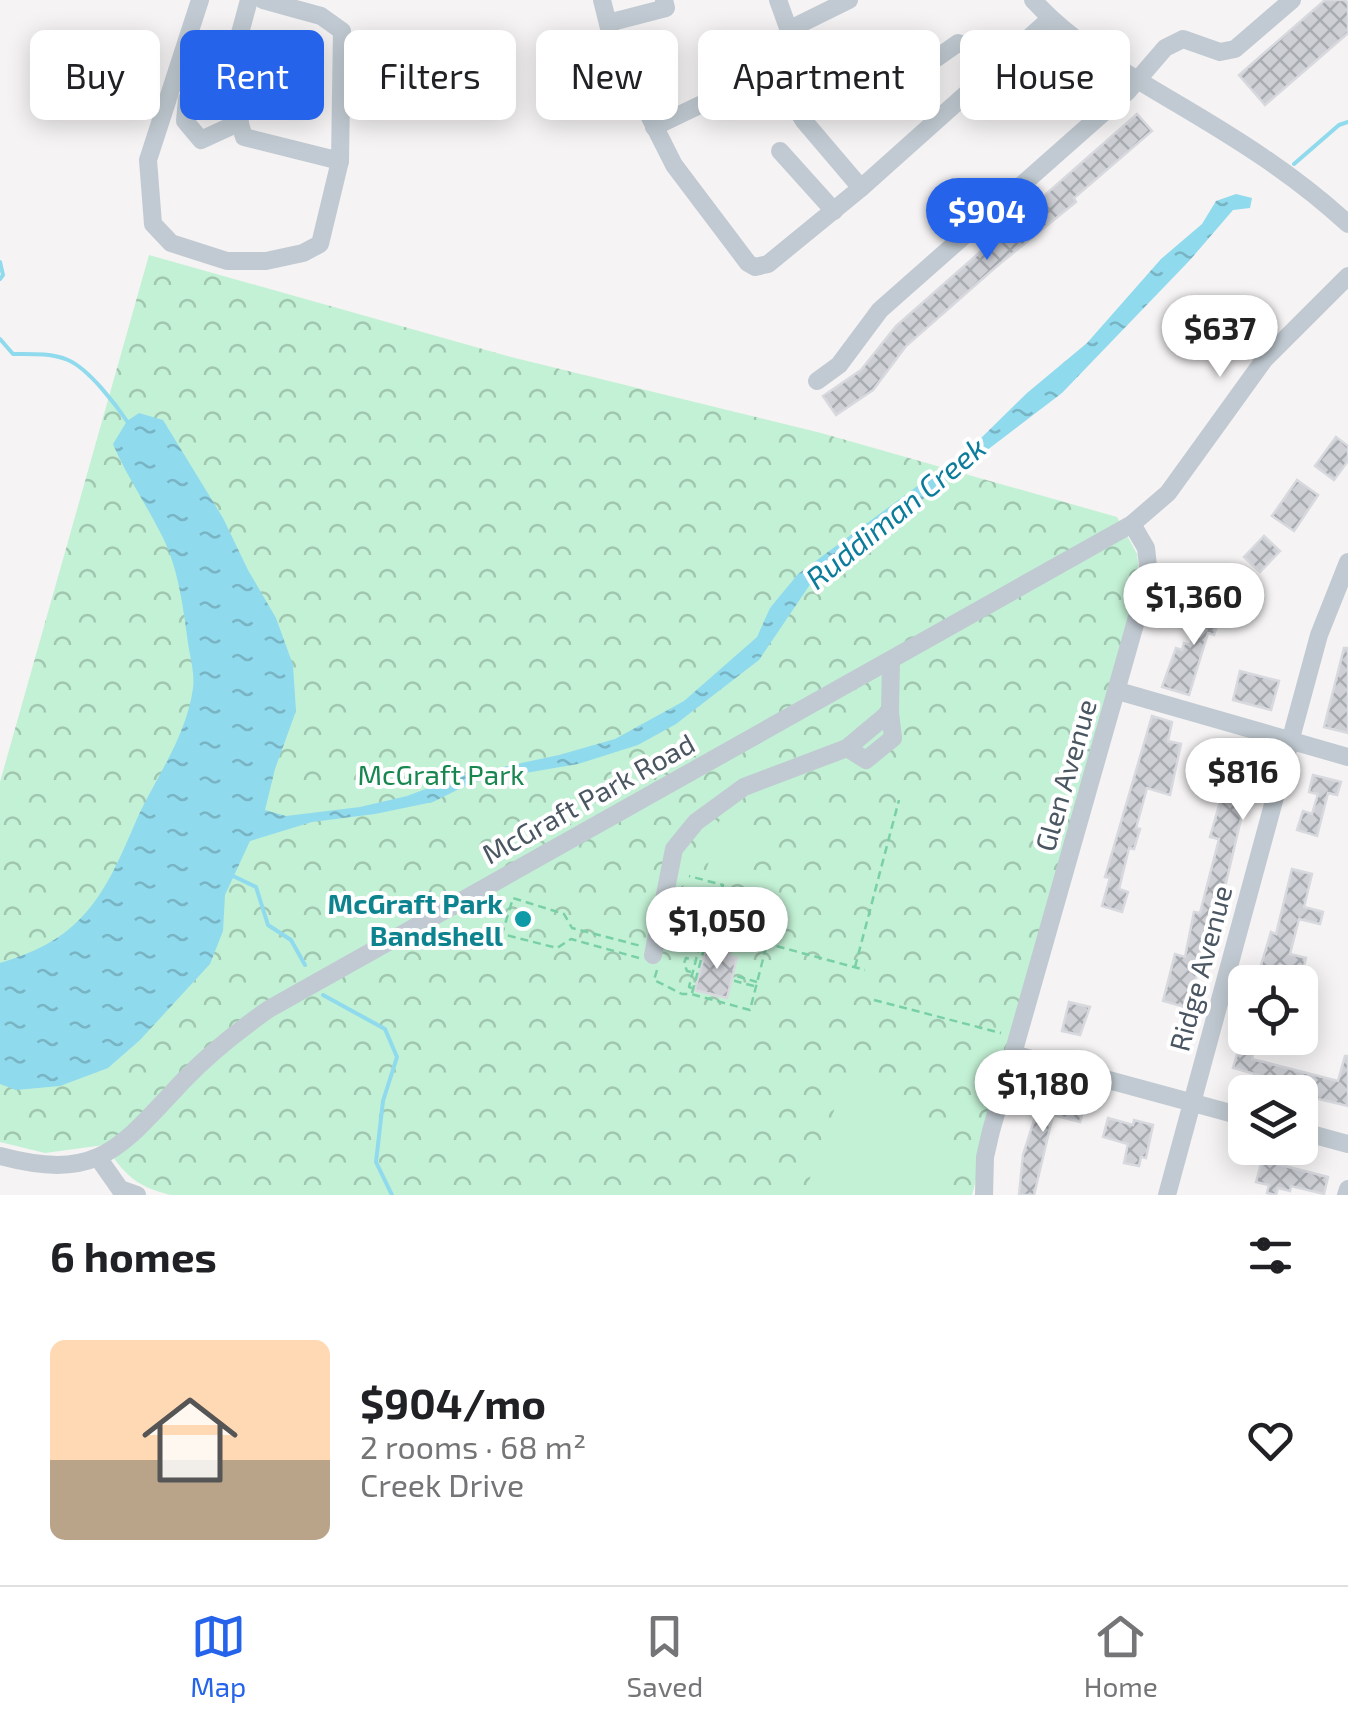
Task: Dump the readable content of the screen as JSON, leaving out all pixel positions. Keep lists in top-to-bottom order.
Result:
{
  "streets": {
    "street": ["Glen Avenue", "McGraft Park Road", "Ridge Avenue"]
  },
  "crossings": [
    ["Glen Avenue", "McGraft Park Road"]
  ],
  "water": ["Ruddiman Creek"],
  "parks": ["McGraft Park"],
  "places": ["McGraft Park Bandshell"],
  "page": {
    "chip": [
      "Buy",
      "Rent",
      "Filters",
      "New",
      "Apartment",
      "House"
    ],
    "price": [
      "$904",
      "$637",
      "$1,360",
      "$816",
      "$1,050",
      "$1,180"
    ],
    "heading": "6 homes",
    "list": [
      {
        "name": "$904/mo",
        "note": "2 rooms · 68 m² · Creek Drive"
      }
    ],
    "tabs": ["Map", "Saved", "Home"]
  }
}
